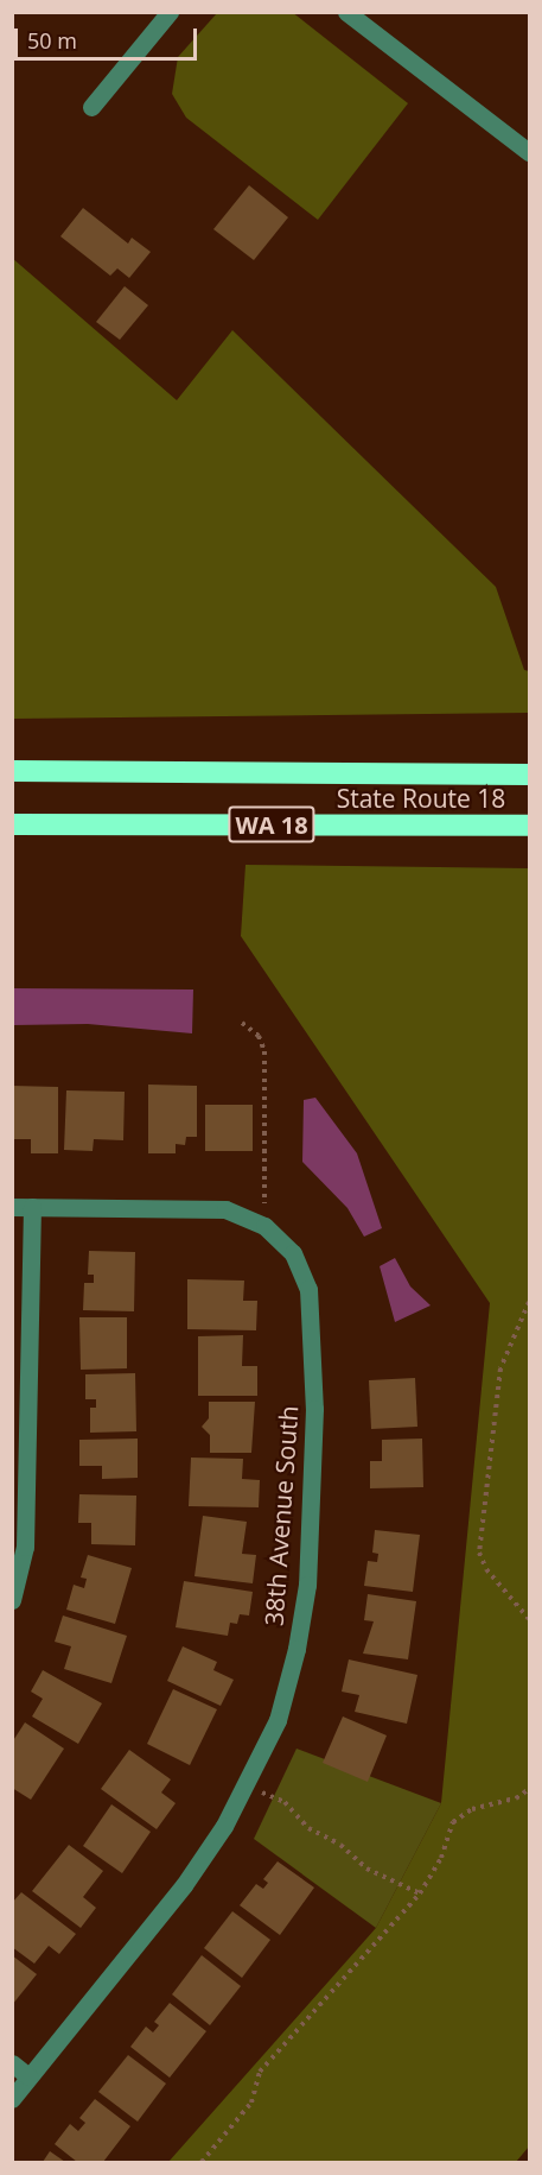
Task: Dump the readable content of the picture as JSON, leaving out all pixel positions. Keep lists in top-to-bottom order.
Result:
{
  "streets": {
    "highway": ["State Route 18", "WA 18"],
    "street": ["38th Avenue South"]
  },
  "scale_bar": "50 m"
}
